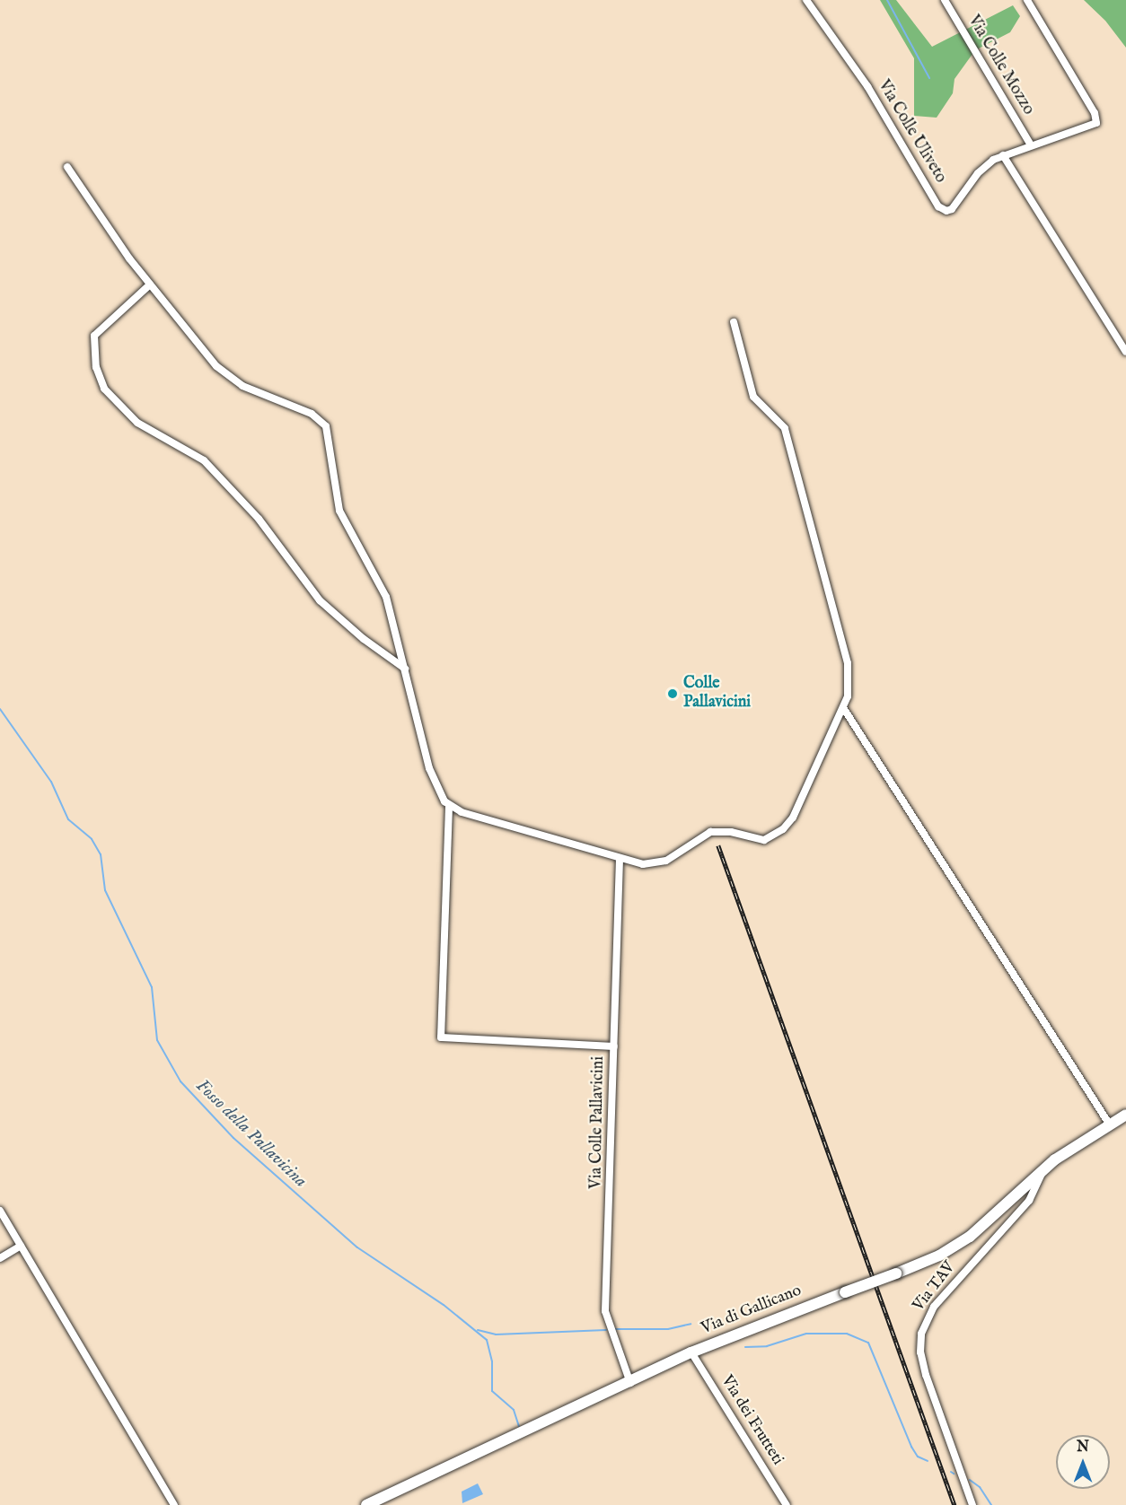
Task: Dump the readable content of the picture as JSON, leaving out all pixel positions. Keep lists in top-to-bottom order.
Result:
{
  "streets": {
    "street": [
      "Via Colle Mozzo",
      "Via Colle Uliveto",
      "Via Colle Pallavicini",
      "Via TAV",
      "Via di Gallicano",
      "Via dei Frutteti"
    ]
  },
  "crossings": [
    ["Via Colle Pallavicini", "Via di Gallicano"],
    ["Via TAV", "Via di Gallicano"],
    ["Via di Gallicano", "Via dei Frutteti"]
  ],
  "water": ["Fosso della Pallavicina"],
  "places": ["Colle Pallavicini"],
  "north": "top"
}
